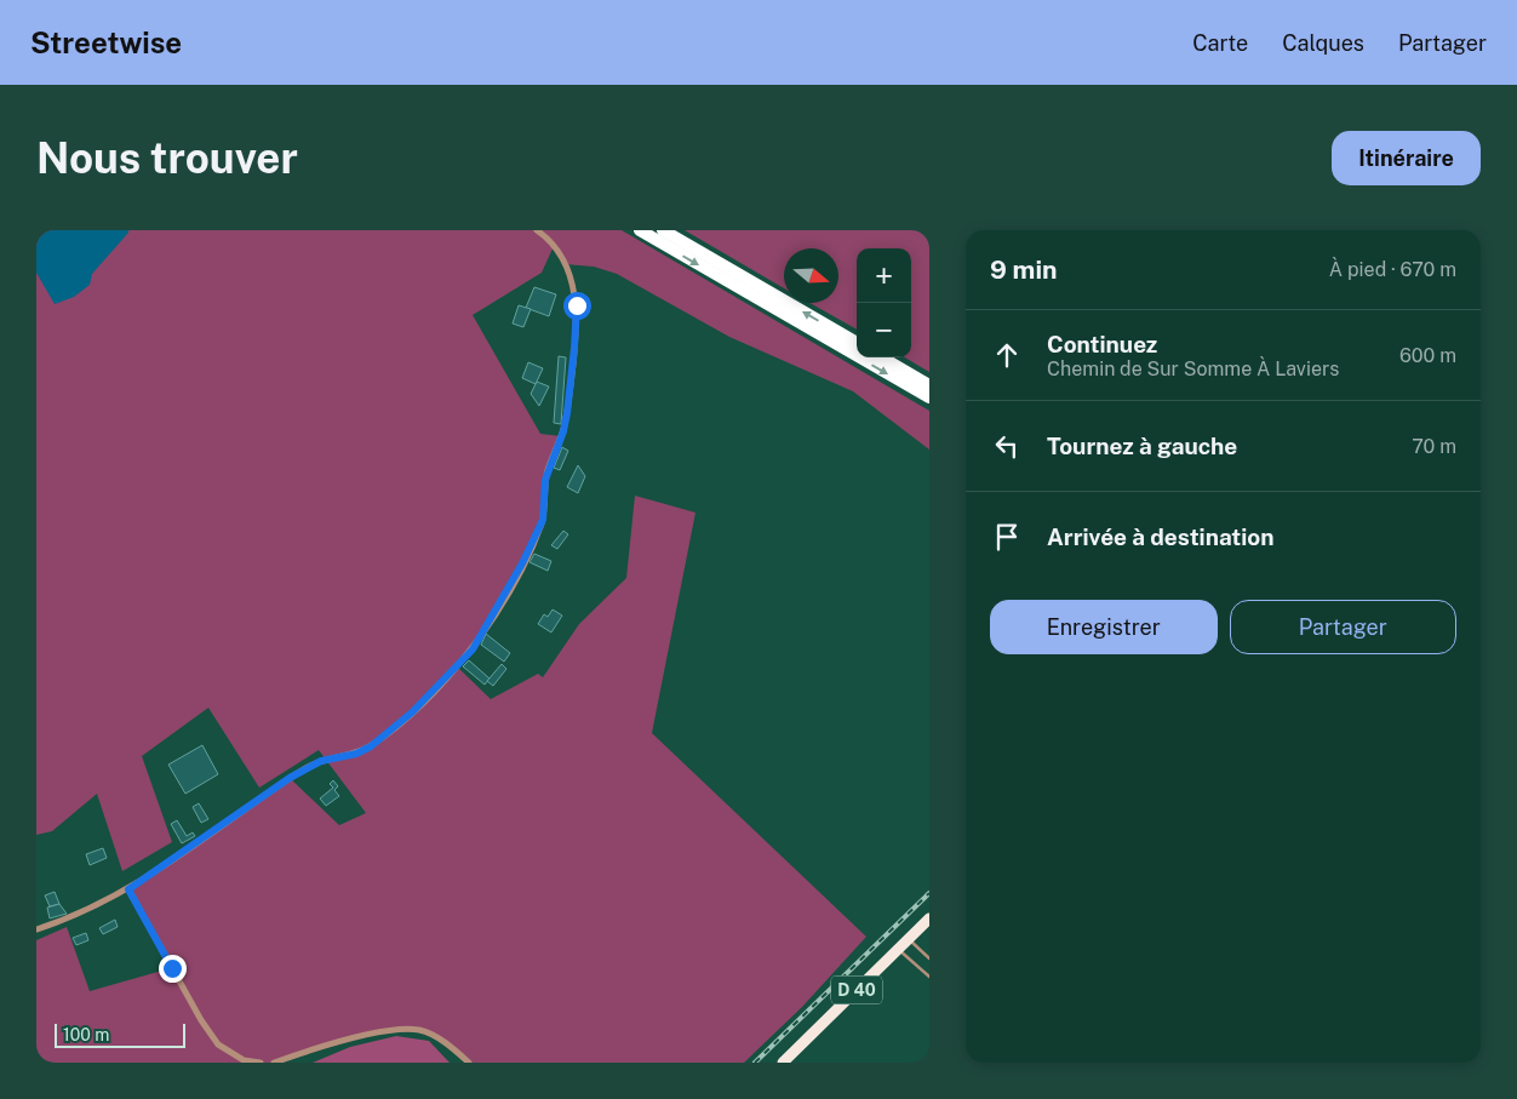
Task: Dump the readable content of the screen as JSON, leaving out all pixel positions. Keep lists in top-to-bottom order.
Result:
{
  "streets": {
    "main road": ["D 40"]
  },
  "scale_bar": "100 m",
  "north": "right",
  "page": {
    "header": "Streetwise",
    "nav": ["Carte", "Calques", "Partager"],
    "buttons": [
      "Itinéraire",
      ["Enregistrer", "Partager"]
    ],
    "title": "Nous trouver",
    "heading": ["9 min", "À pied · 670 m"],
    "map_buttons": ["+", "−"],
    "list": [
      ["Continuez", "Chemin de Sur Somme À Laviers", "600 m"],
      ["Tournez à gauche", "70 m"],
      "Arrivée à destination"
    ],
    "scale": "100 m"
  }
}
